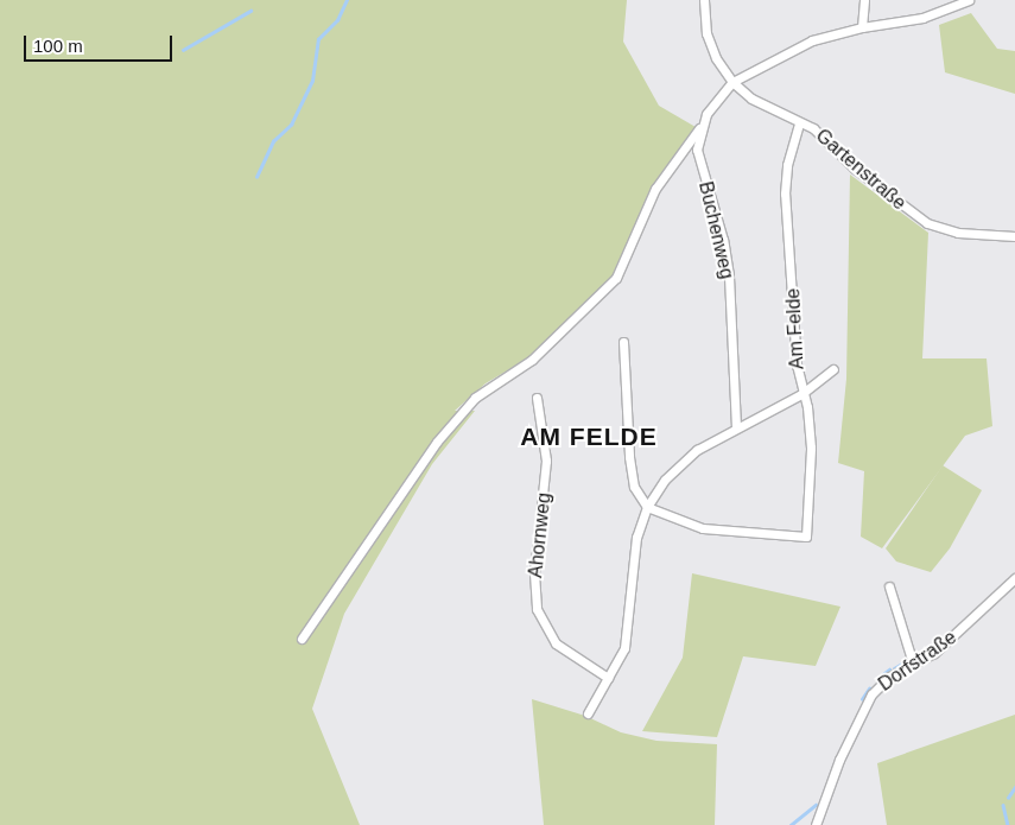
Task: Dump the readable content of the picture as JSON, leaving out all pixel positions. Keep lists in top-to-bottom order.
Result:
{
  "streets": {
    "street": [
      "Gartenstraße",
      "Buchenweg",
      "Am Felde",
      "Ahornweg",
      "Dorfstraße"
    ]
  },
  "crossings": [
    ["Gartenstraße", "Am Felde"]
  ],
  "districts": ["AM FELDE"],
  "scale_bar": "100 m"
}
